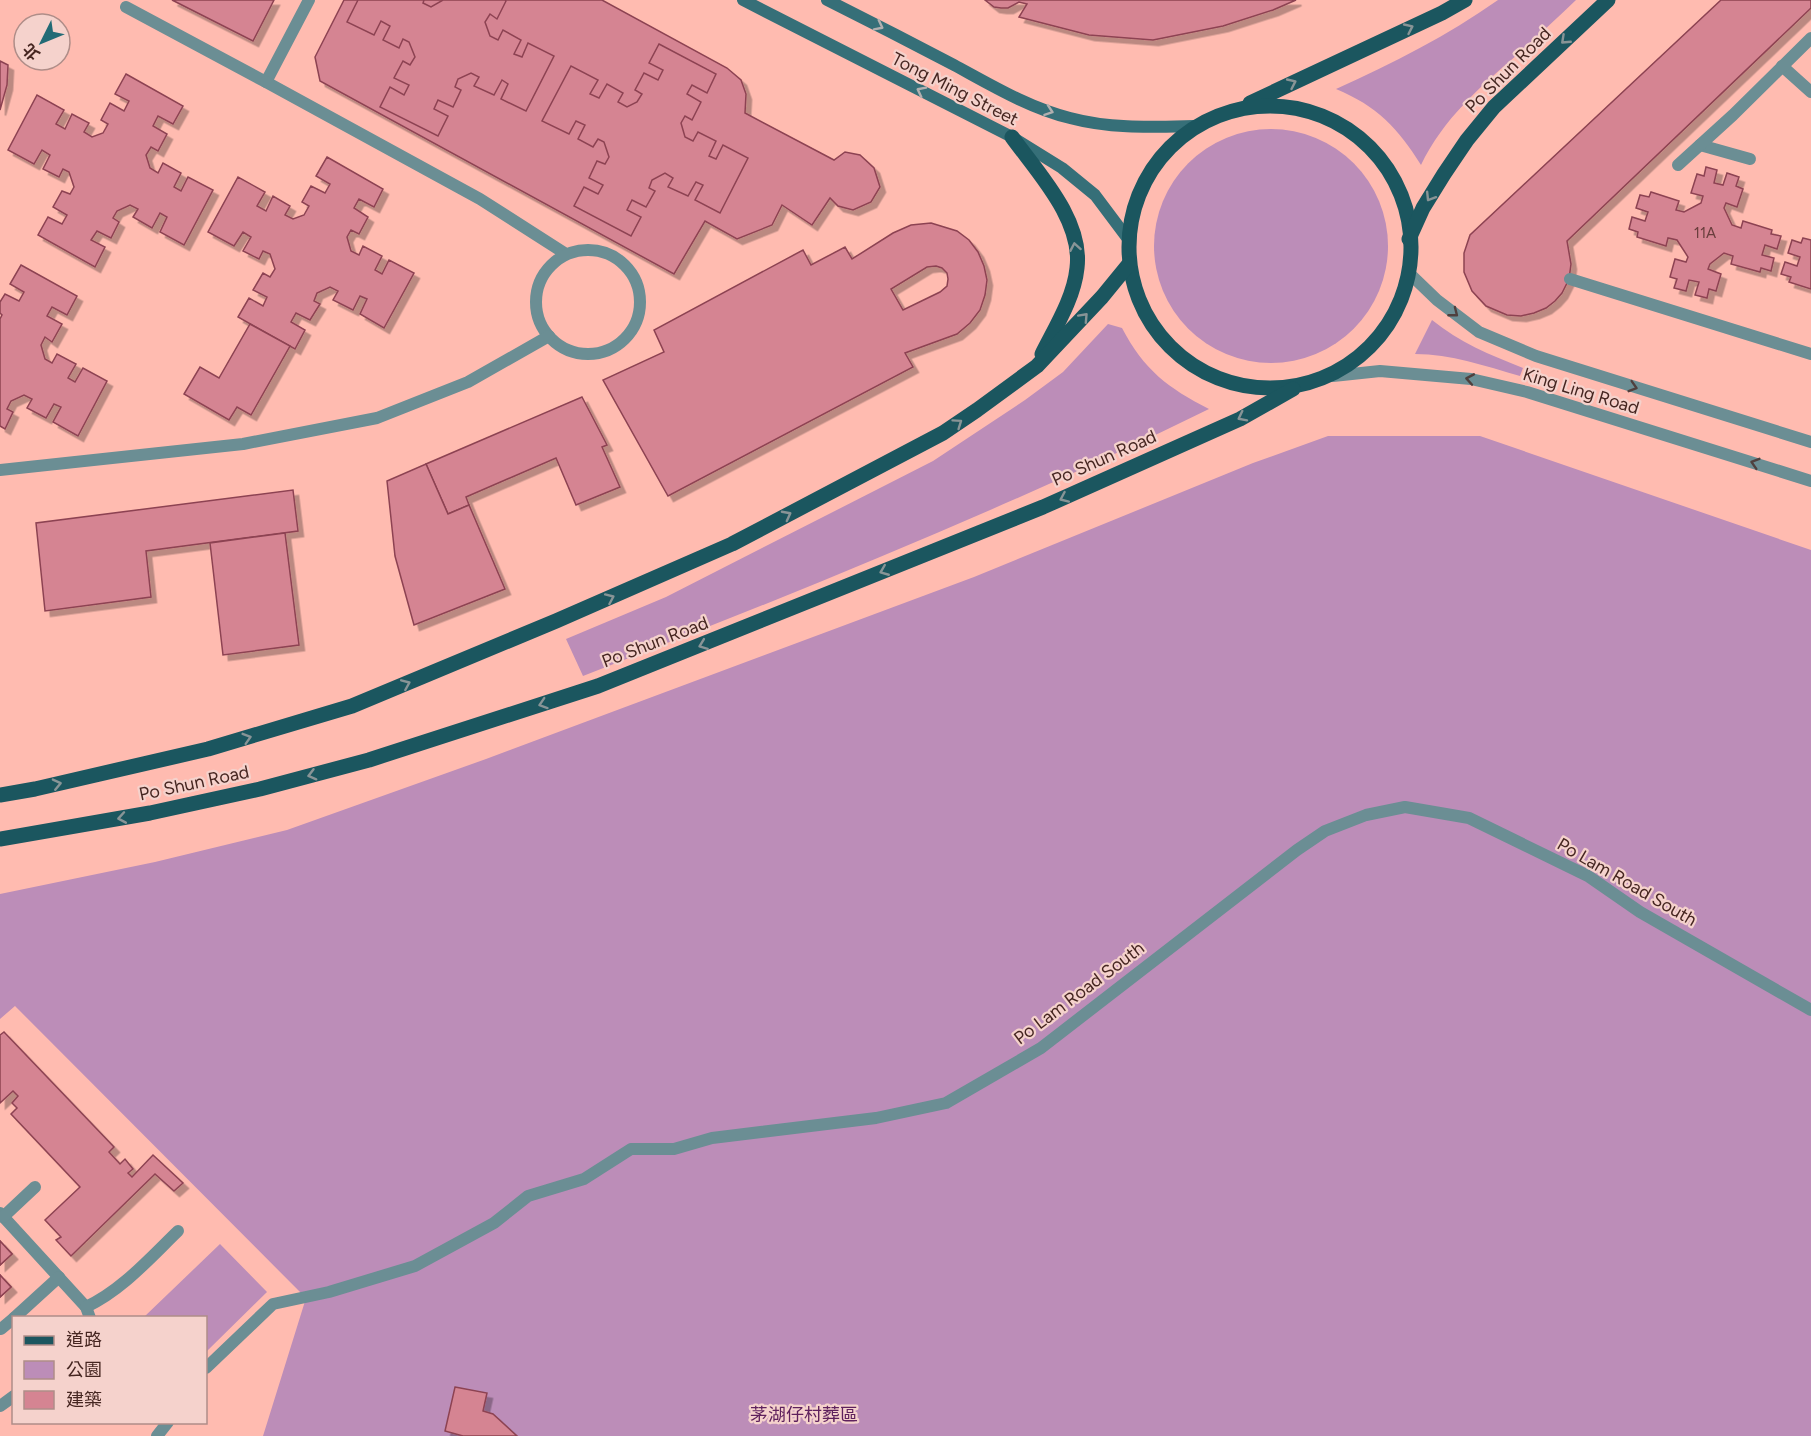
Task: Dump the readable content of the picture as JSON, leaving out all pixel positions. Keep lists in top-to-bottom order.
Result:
{
  "streets": {
    "main road": ["Po Shun Road", "Tong Ming Street"],
    "street": ["King Ling Road", "Po Lam Road South"]
  },
  "parks": ["茅湖仔村葬區"],
  "house_numbers": ["11A"],
  "legend": ["道路", "公園", "建築"],
  "north": "bottom left"
}
